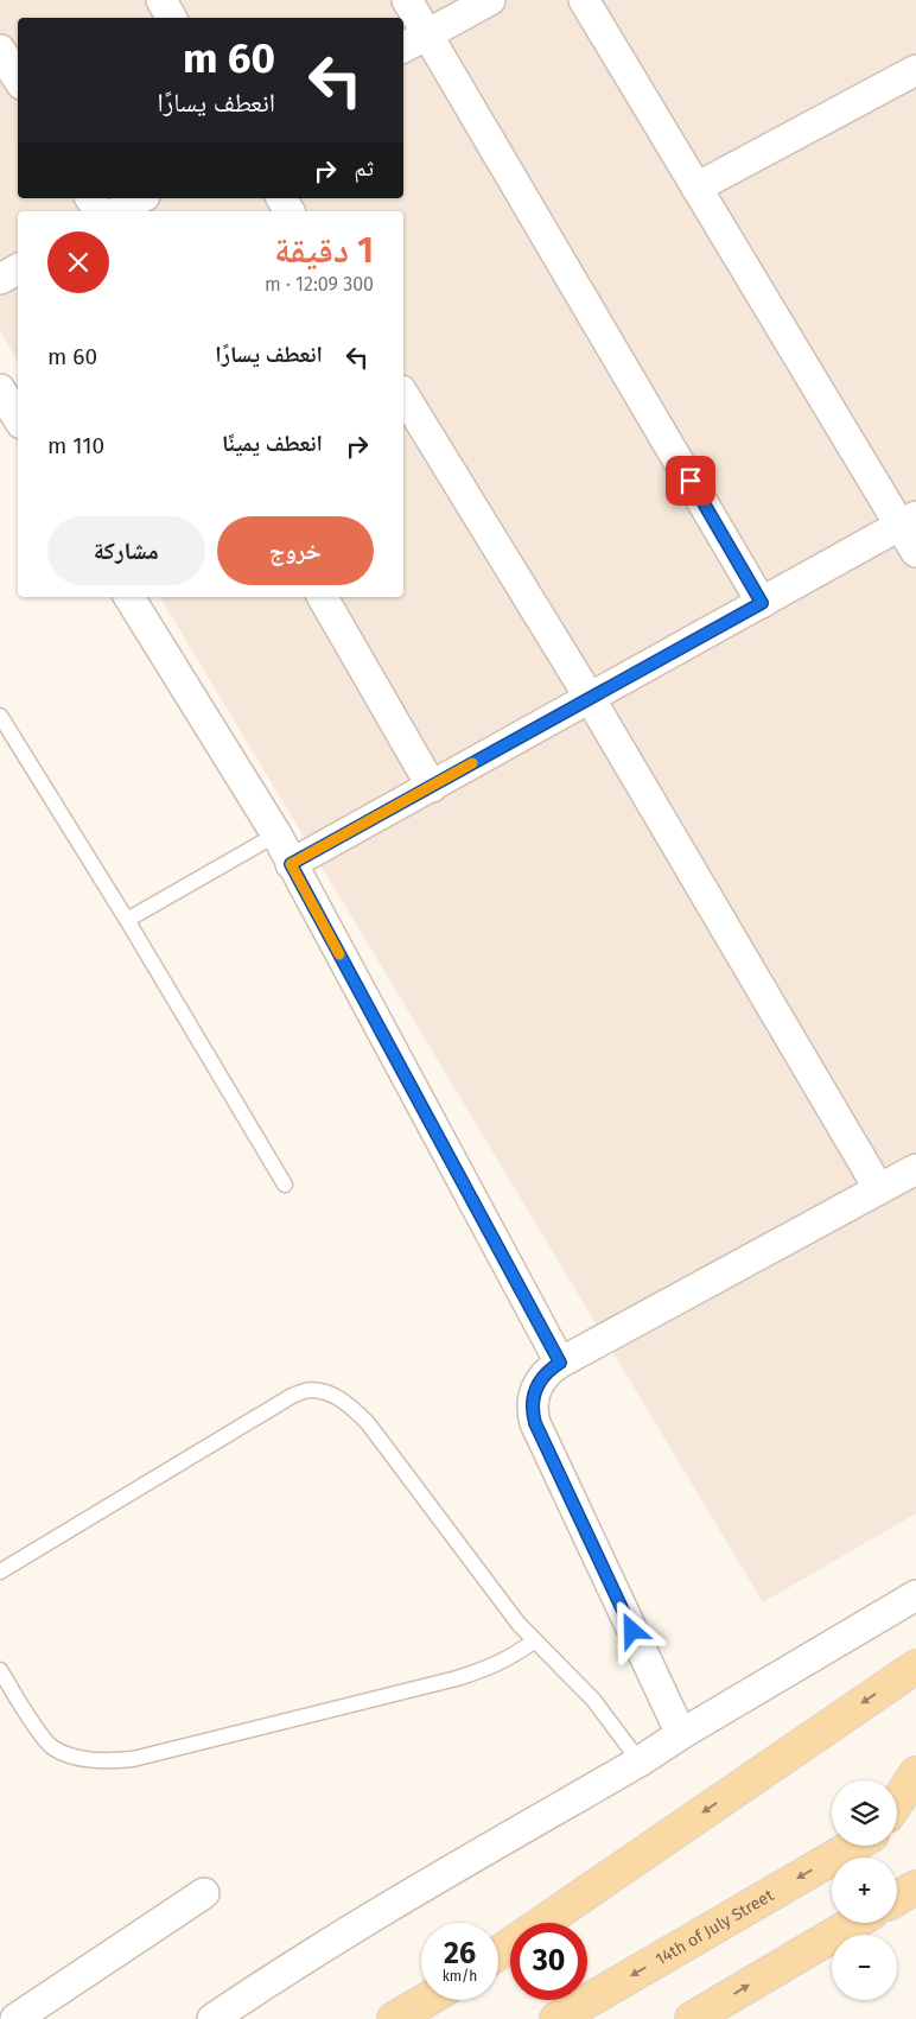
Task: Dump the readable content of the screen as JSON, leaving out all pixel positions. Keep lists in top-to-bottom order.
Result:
{
  "streets": {
    "main road": ["14th of July Street"]
  },
  "page": {
    "turn": ["60 m", "انعطف يسارًا"],
    "then": "ثم",
    "heading": ["1 دقيقة", "300 m · 12:09"],
    "list": [
      {
        "name": "انعطف يسارًا",
        "value": "60 m"
      },
      {
        "name": "انعطف يمينًا",
        "value": "110 m"
      }
    ],
    "buttons": ["خروج", "مشاركة"],
    "map_buttons": ["+", "−"],
    "speed": "26 km/h",
    "limit": "30"
  }
}
